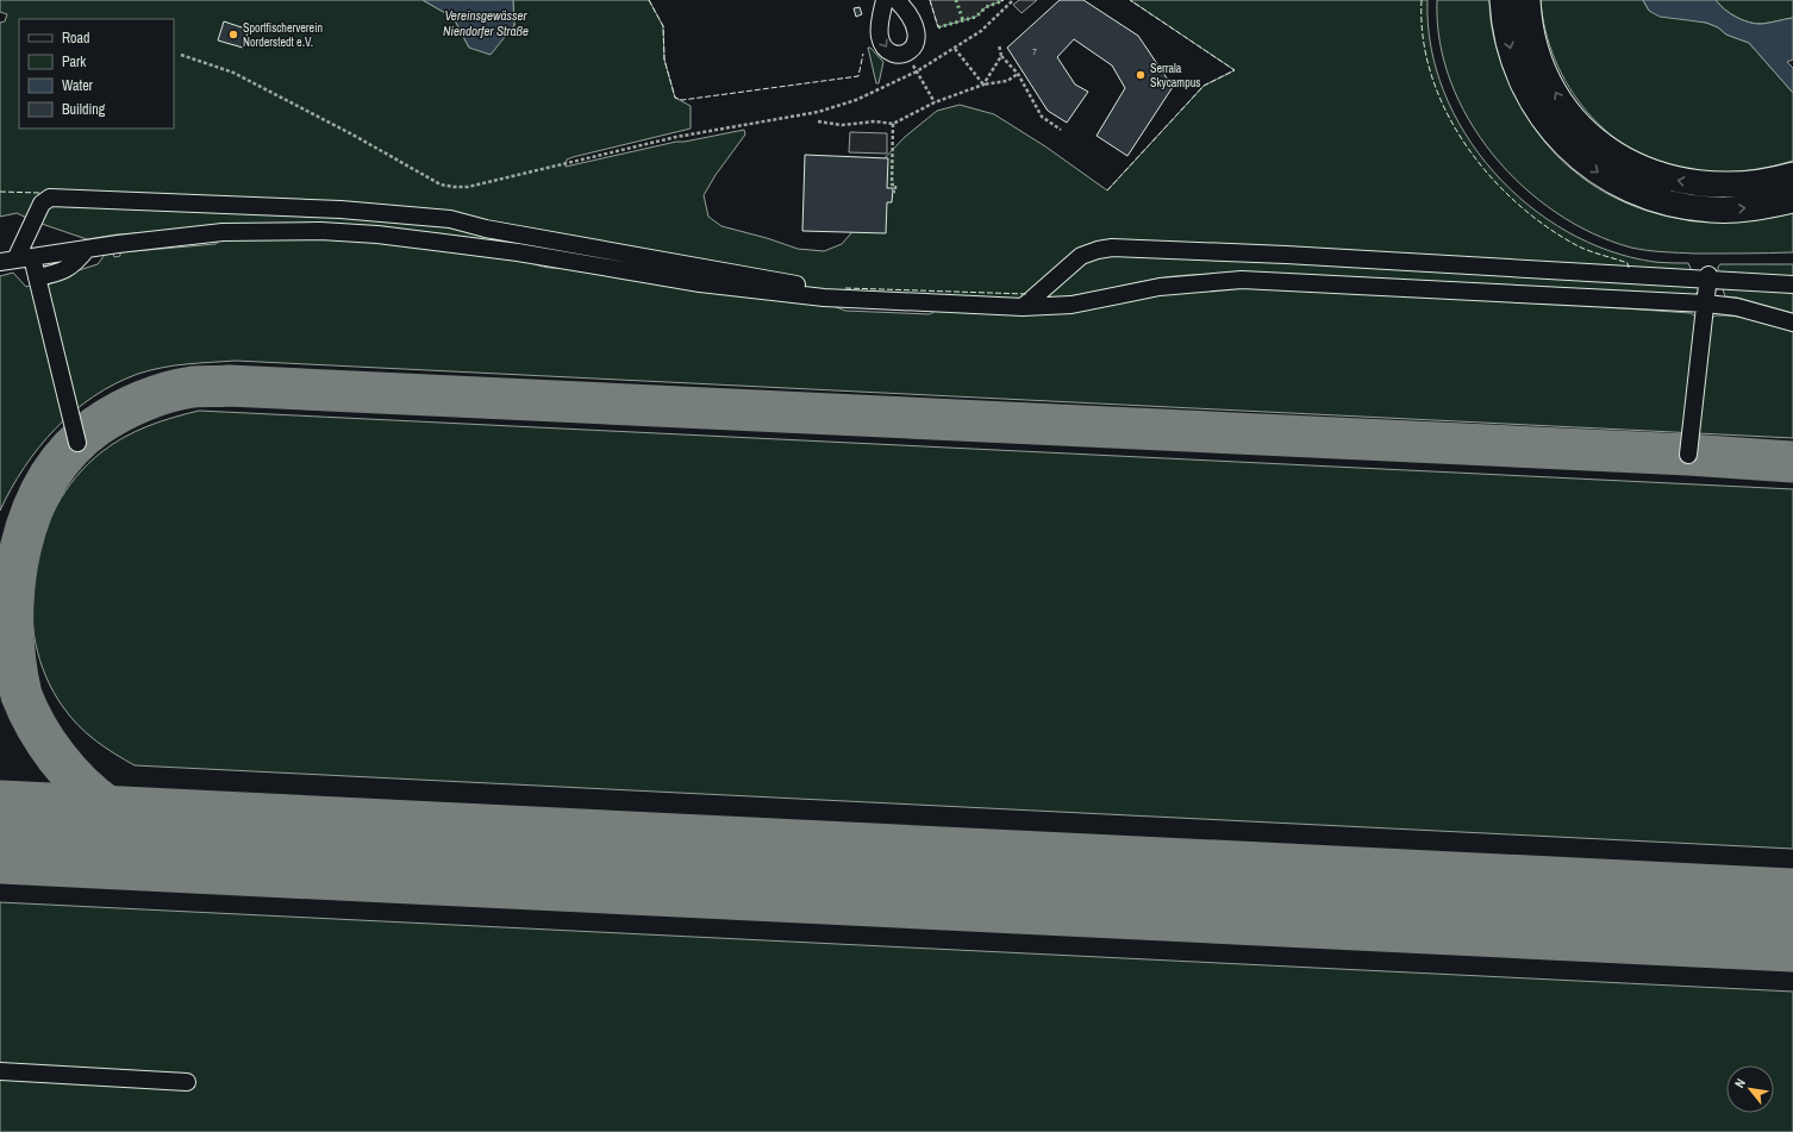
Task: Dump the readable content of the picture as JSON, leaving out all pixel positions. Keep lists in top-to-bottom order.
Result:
{
  "water": ["Vereinsgewässer Niendorfer Straße"],
  "places": ["Sportfischerverein Norderstedt e.V.", "Serrala Skycampus"],
  "house_numbers": ["7"],
  "legend": [
    "Road",
    "Park",
    "Water",
    "Building"
  ],
  "north": "top left"
}
